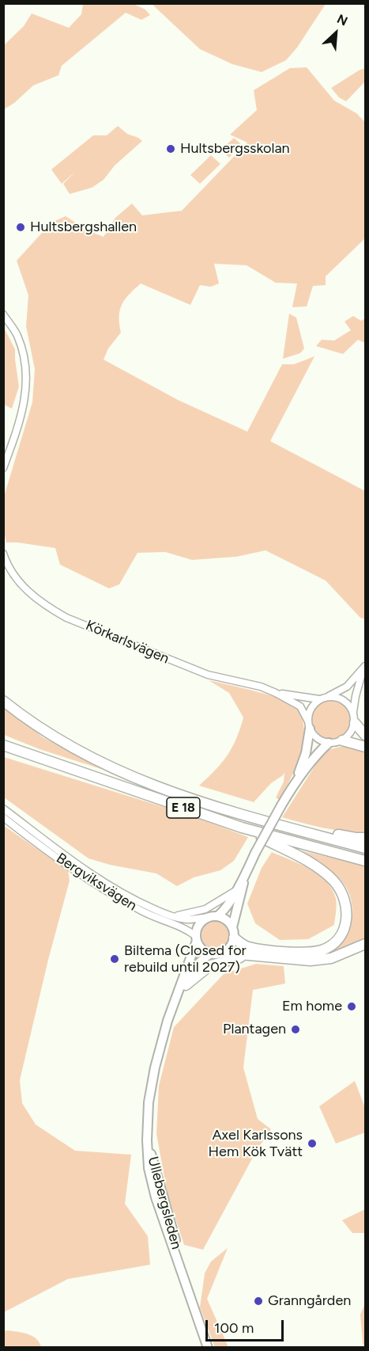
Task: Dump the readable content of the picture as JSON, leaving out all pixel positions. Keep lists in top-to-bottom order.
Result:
{
  "streets": {
    "highway": ["E 18"],
    "main road": ["Ullebergsleden"],
    "street": ["Körkarlsvägen", "Bergviksvägen"]
  },
  "crossings": [
    ["Bergviksvägen", "Ullebergsleden"]
  ],
  "places": [
    "Hultsbergsskolan",
    "Hultsbergshallen",
    "Biltema (Closed for rebuild until 2027)",
    "Em home",
    "Plantagen",
    "Axel Karlssons Hem Kök Tvätt",
    "Granngården"
  ],
  "scale_bar": "100 m",
  "north": "top right"
}
